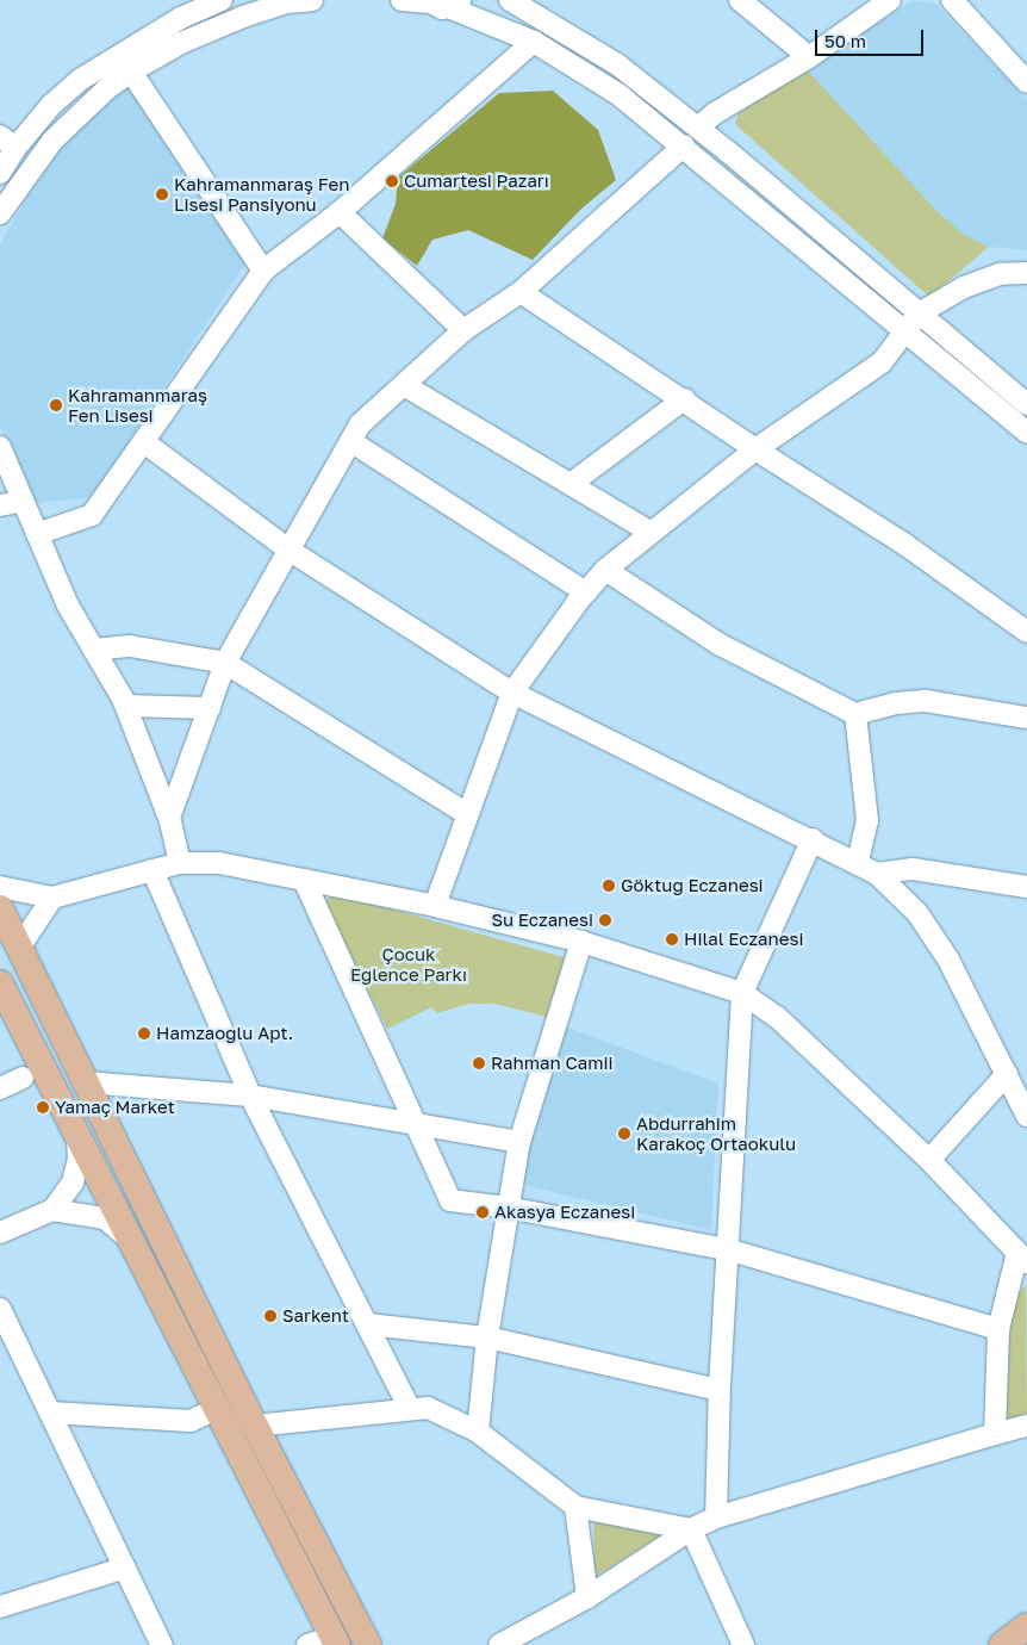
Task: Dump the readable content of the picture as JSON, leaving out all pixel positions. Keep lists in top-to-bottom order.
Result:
{
  "parks": ["Çocuk Eğlence Parkı"],
  "places": [
    "Cumartesi Pazarı",
    "Kahramanmaraş Fen Lisesi Pansiyonu",
    "Kahramanmaraş Fen Lisesi",
    "Göktuğ Eczanesi",
    "Su Eczanesi",
    "Hilal Eczanesi",
    "Hamzaoğlu Apt.",
    "Rahman Camii",
    "Yamaç Market",
    "Abdurrahim Karakoç Ortaokulu",
    "Akasya Eczanesi",
    "Sarkent"
  ],
  "scale_bar": "50 m"
}
